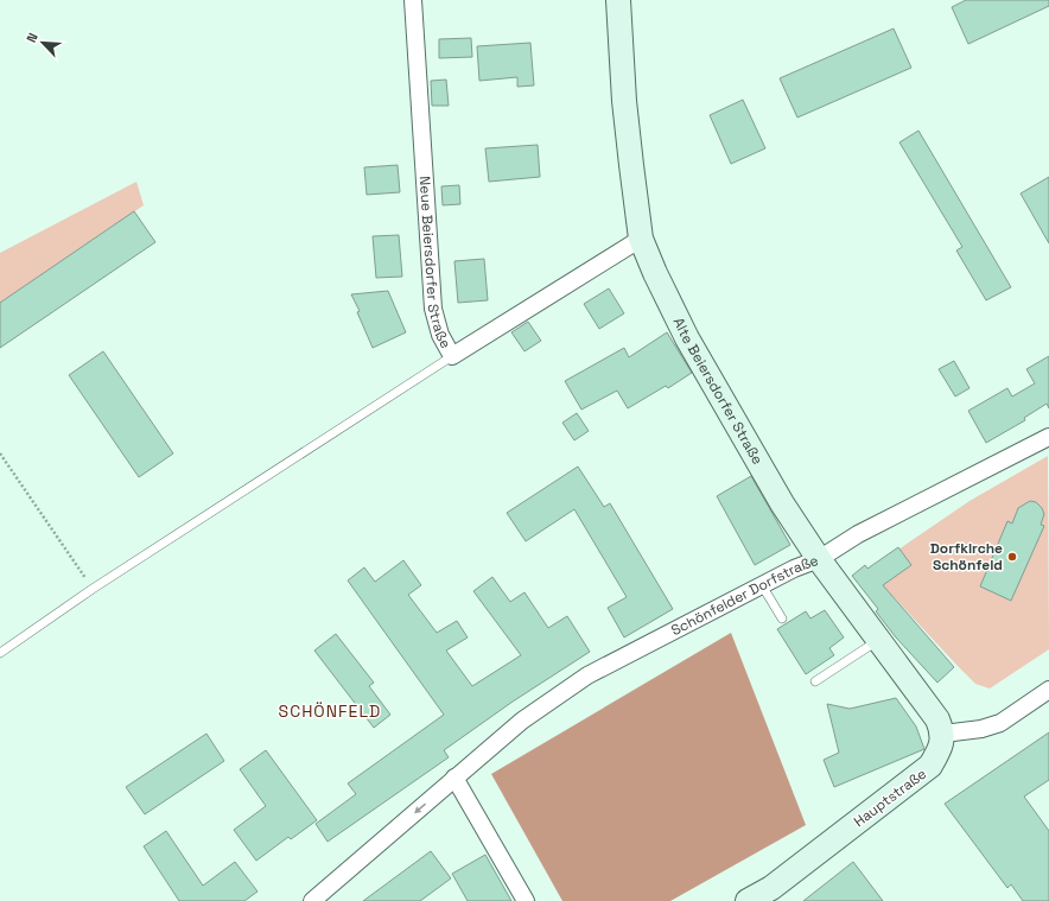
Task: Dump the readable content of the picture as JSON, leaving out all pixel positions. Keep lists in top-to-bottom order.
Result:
{
  "streets": {
    "main road": ["Alte Beiersdorfer Straße", "Hauptstraße"],
    "street": ["Neue Beiersdorfer Straße", "Schönfelder Dorfstraße"]
  },
  "crossings": [
    ["Neue Beiersdorfer Straße", "Alte Beiersdorfer Straße"],
    ["Alte Beiersdorfer Straße", "Schönfelder Dorfstraße"],
    ["Alte Beiersdorfer Straße", "Hauptstraße"]
  ],
  "districts": ["SCHÖNFELD"],
  "places": ["Dorfkirche Schönfeld"],
  "north": "top left"
}
